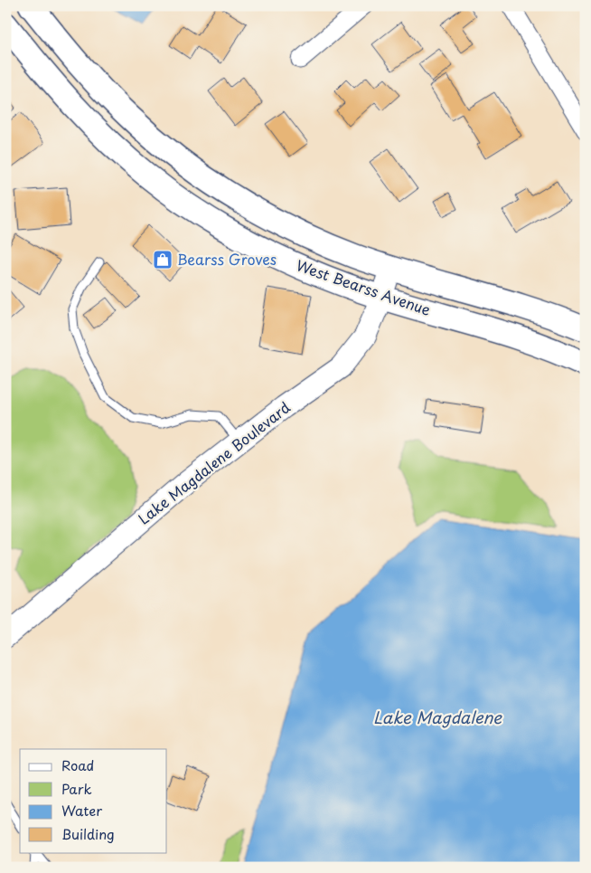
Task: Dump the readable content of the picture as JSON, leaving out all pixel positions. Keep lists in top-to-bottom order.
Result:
{
  "streets": {
    "main road": ["West Bearss Avenue"],
    "street": ["Lake Magdalene Boulevard"]
  },
  "crossings": [
    ["West Bearss Avenue", "Lake Magdalene Boulevard"]
  ],
  "water": ["Lake Magdalene"],
  "places": {
    "shop": ["Bearss Groves"]
  },
  "legend": [
    "Road",
    "Park",
    "Water",
    "Building"
  ]
}
